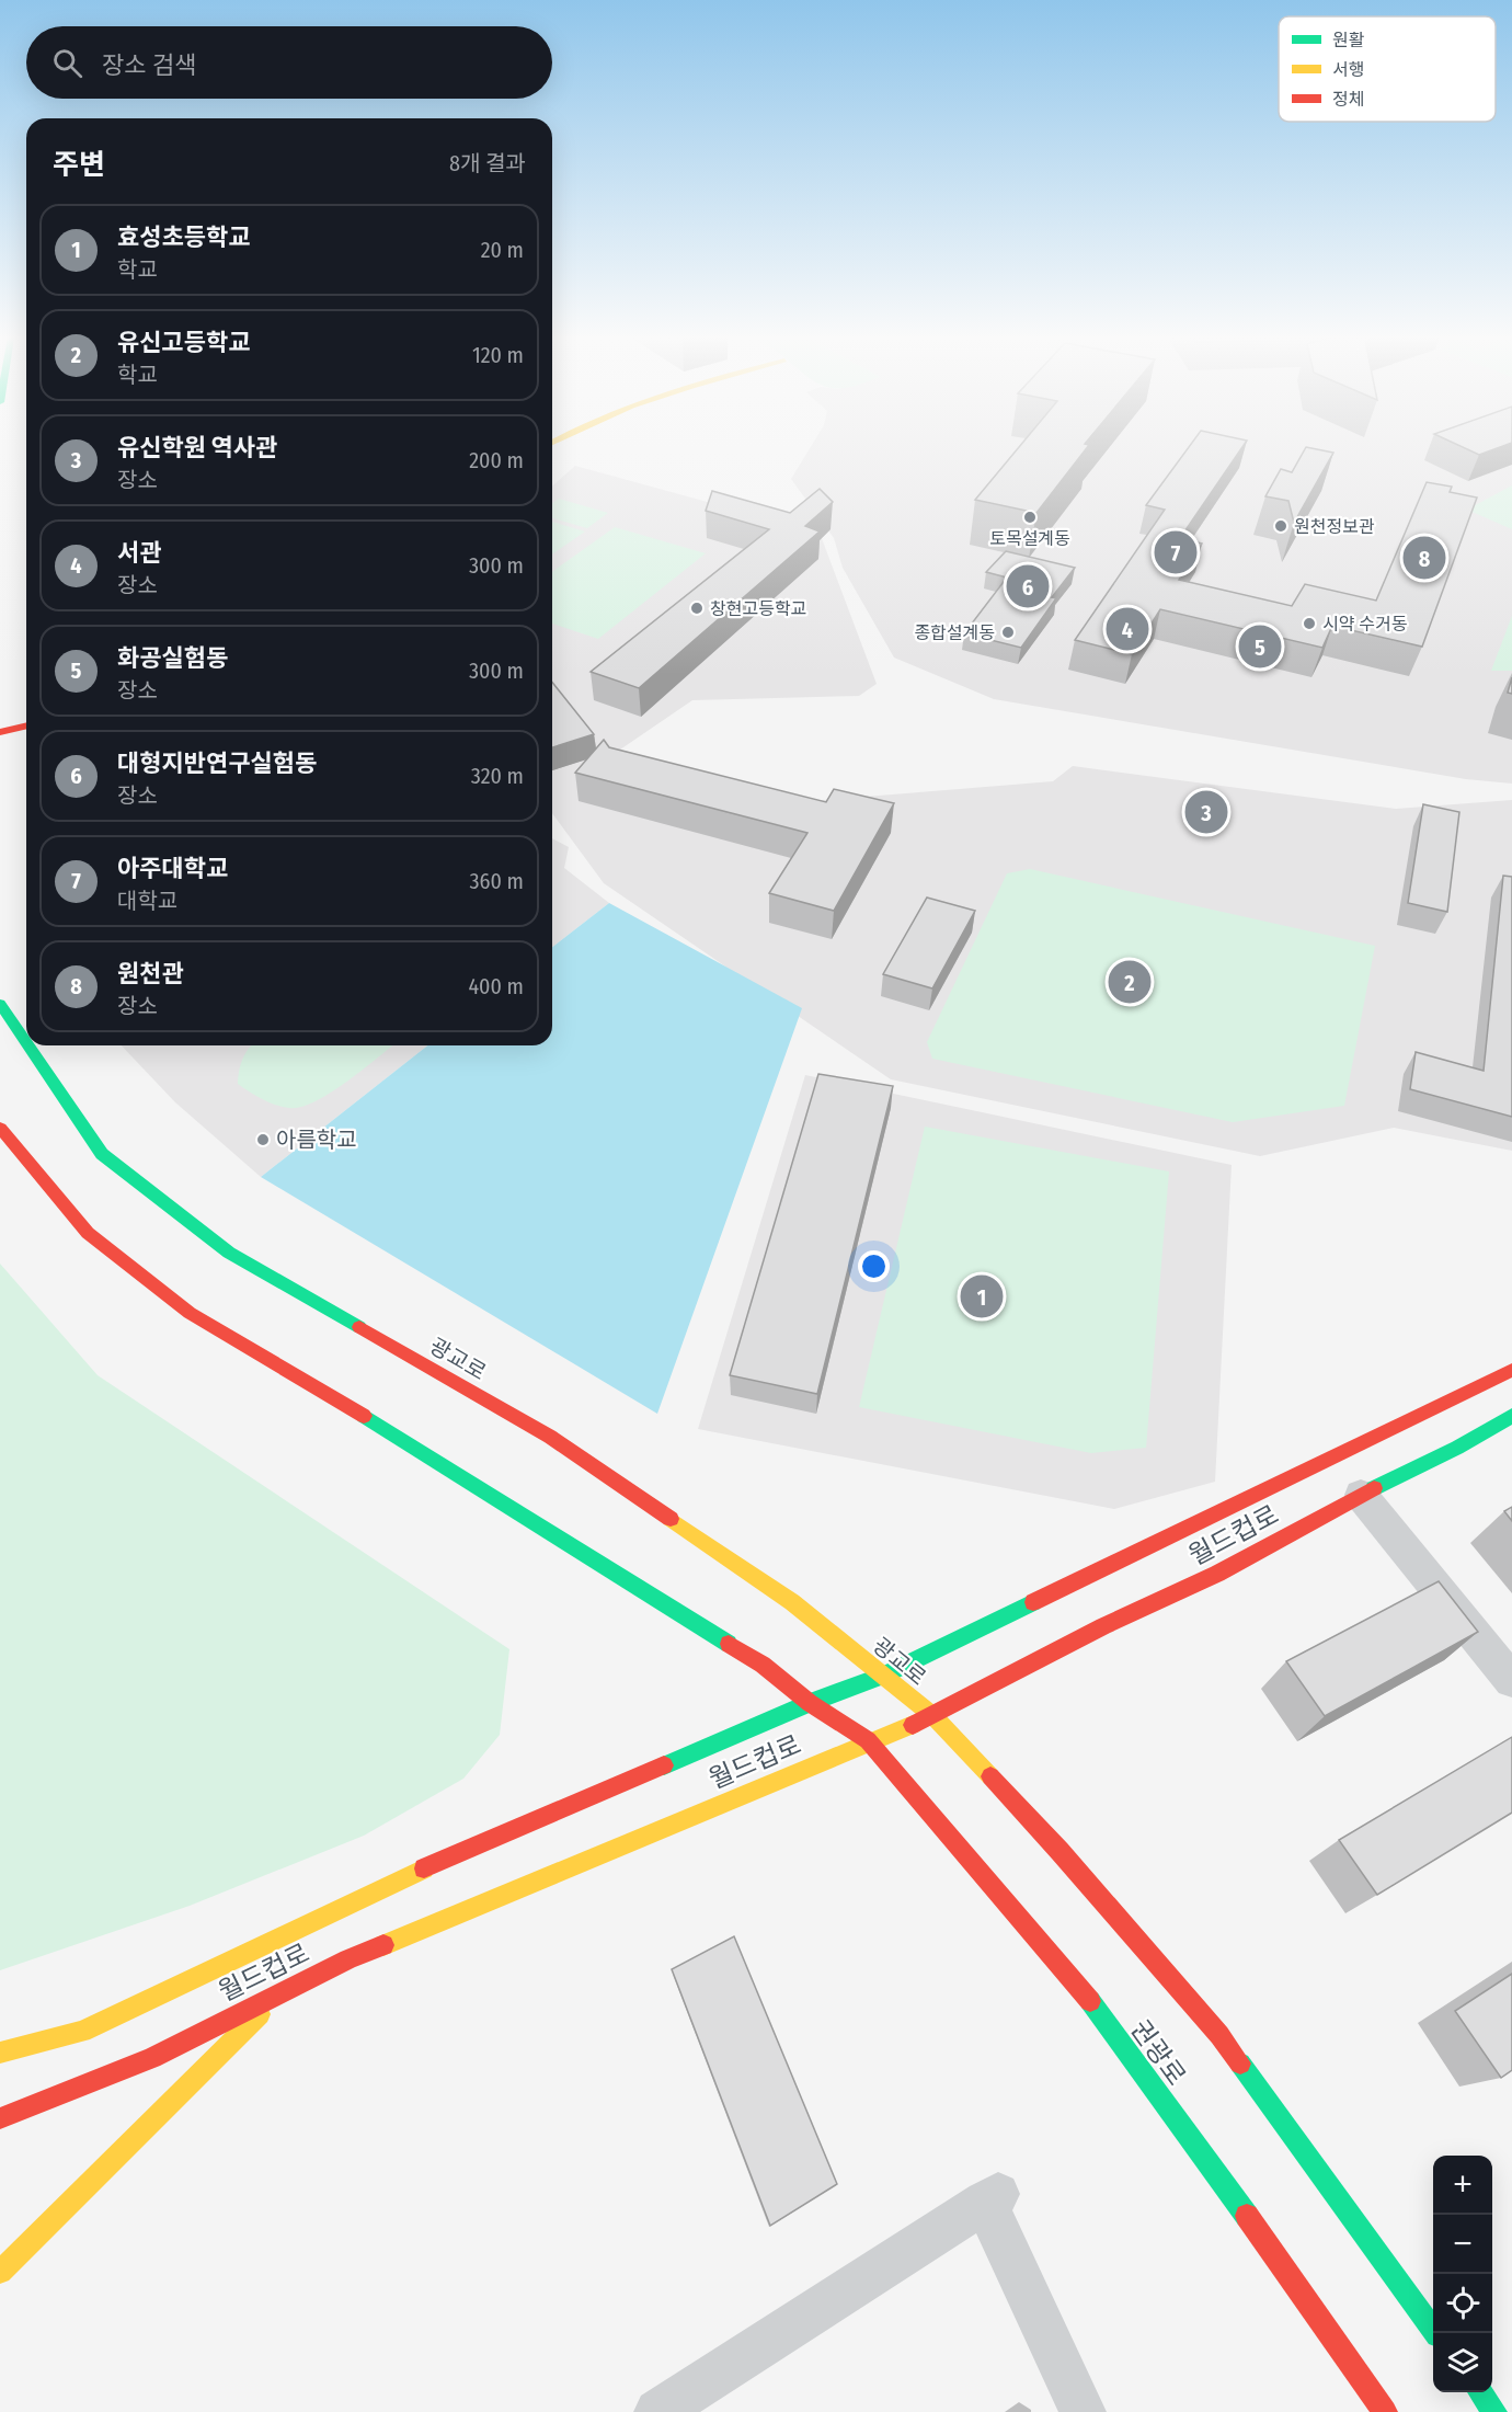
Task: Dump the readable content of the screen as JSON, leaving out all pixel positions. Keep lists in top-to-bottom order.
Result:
{
  "streets": {
    "street": ["광교로", "월드컵로", "권광로"]
  },
  "crossings": [
    ["광교로", "월드컵로"],
    ["월드컵로", "권광로"]
  ],
  "places": [
    "토목설계동",
    "원천정보관",
    "창현고등학교",
    "시약 수거동",
    "종합설계동",
    "아름학교"
  ],
  "legend": ["원활", "서행", "정체"],
  "page": {
    "search": "장소 검색",
    "heading": ["주변", "8개 결과"],
    "list": [
      {
        "mark": "1",
        "name": "효성초등학교",
        "note": "학교",
        "value": "20 m"
      },
      {
        "mark": "2",
        "name": "유신고등학교",
        "note": "학교",
        "value": "120 m"
      },
      {
        "mark": "3",
        "name": "유신학원 역사관",
        "note": "장소",
        "value": "200 m"
      },
      {
        "mark": "4",
        "name": "서관",
        "note": "장소",
        "value": "300 m"
      },
      {
        "mark": "5",
        "name": "화공실험동",
        "note": "장소",
        "value": "300 m"
      },
      {
        "mark": "6",
        "name": "대형지반연구실험동",
        "note": "장소",
        "value": "320 m"
      },
      {
        "mark": "7",
        "name": "아주대학교",
        "note": "대학교",
        "value": "360 m"
      },
      {
        "mark": "8",
        "name": "원천관",
        "note": "장소",
        "value": "400 m"
      }
    ],
    "pins": [
      "7",
      "8",
      "6",
      "4",
      "5",
      "3",
      "2",
      "1"
    ],
    "map_buttons": ["+", "−"]
  }
}
